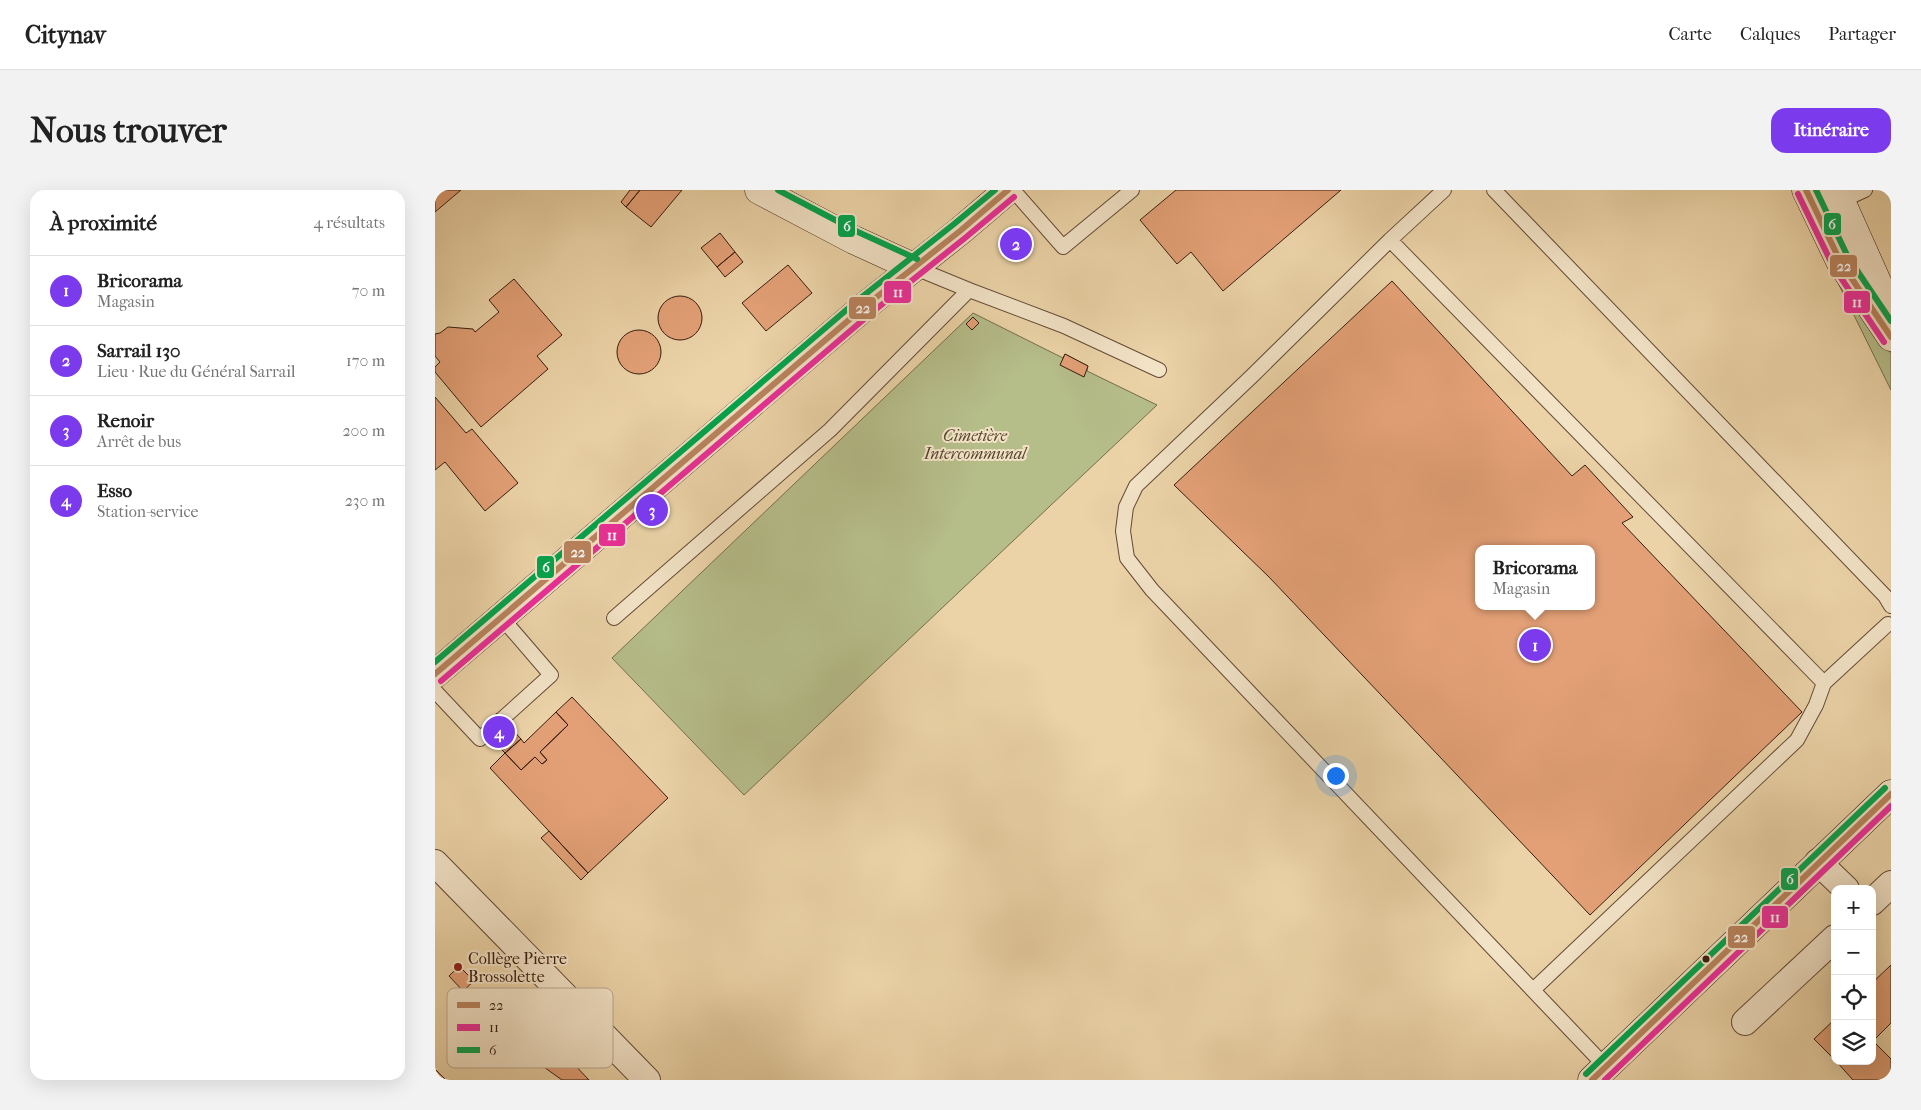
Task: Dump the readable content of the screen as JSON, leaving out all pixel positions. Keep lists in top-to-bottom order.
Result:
{
  "parks": ["Cimetière Intercommunal"],
  "places": ["Collège Pierre Brossolette"],
  "lines": ["transit line 22", "transit line 6", "transit line 11"],
  "legend": ["22", "11", "6"],
  "page": {
    "header": "Citynav",
    "nav": ["Carte", "Calques", "Partager"],
    "buttons": "Itinéraire",
    "title": "Nous trouver",
    "heading": ["À proximité", "4 résultats"],
    "pins": [
      "2",
      "3",
      "1",
      "4"
    ],
    "list": [
      {
        "mark": "1",
        "name": "Bricorama",
        "note": "Magasin",
        "value": "70 m"
      },
      {
        "mark": "2",
        "name": "Sarrail 130",
        "note": "Lieu · Rue du Général Sarrail",
        "value": "170 m"
      },
      {
        "mark": "3",
        "name": "Renoir",
        "note": "Arrêt de bus",
        "value": "200 m"
      },
      {
        "mark": "4",
        "name": "Esso",
        "note": "Station-service",
        "value": "230 m"
      }
    ],
    "popup": ["Bricorama", "Magasin"],
    "map_buttons": ["+", "−"]
  }
}
